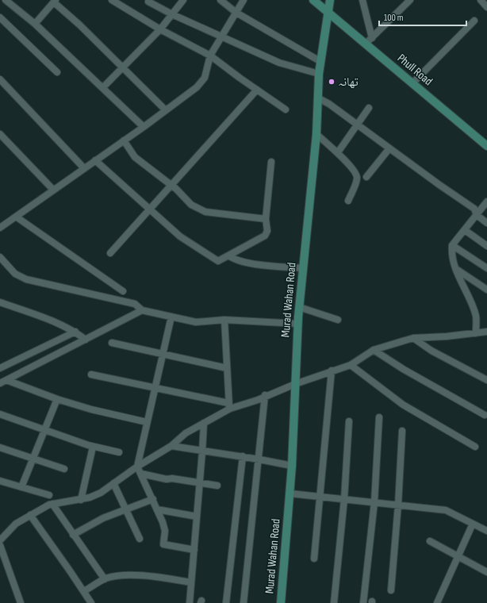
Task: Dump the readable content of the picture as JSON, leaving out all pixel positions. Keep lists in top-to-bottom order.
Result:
{
  "streets": {
    "street": ["Phull Road", "Murad Wahan Road"]
  },
  "crossings": [
    ["Phull Road", "Murad Wahan Road"]
  ],
  "places": ["تھانہ"],
  "scale_bar": "100 m"
}
